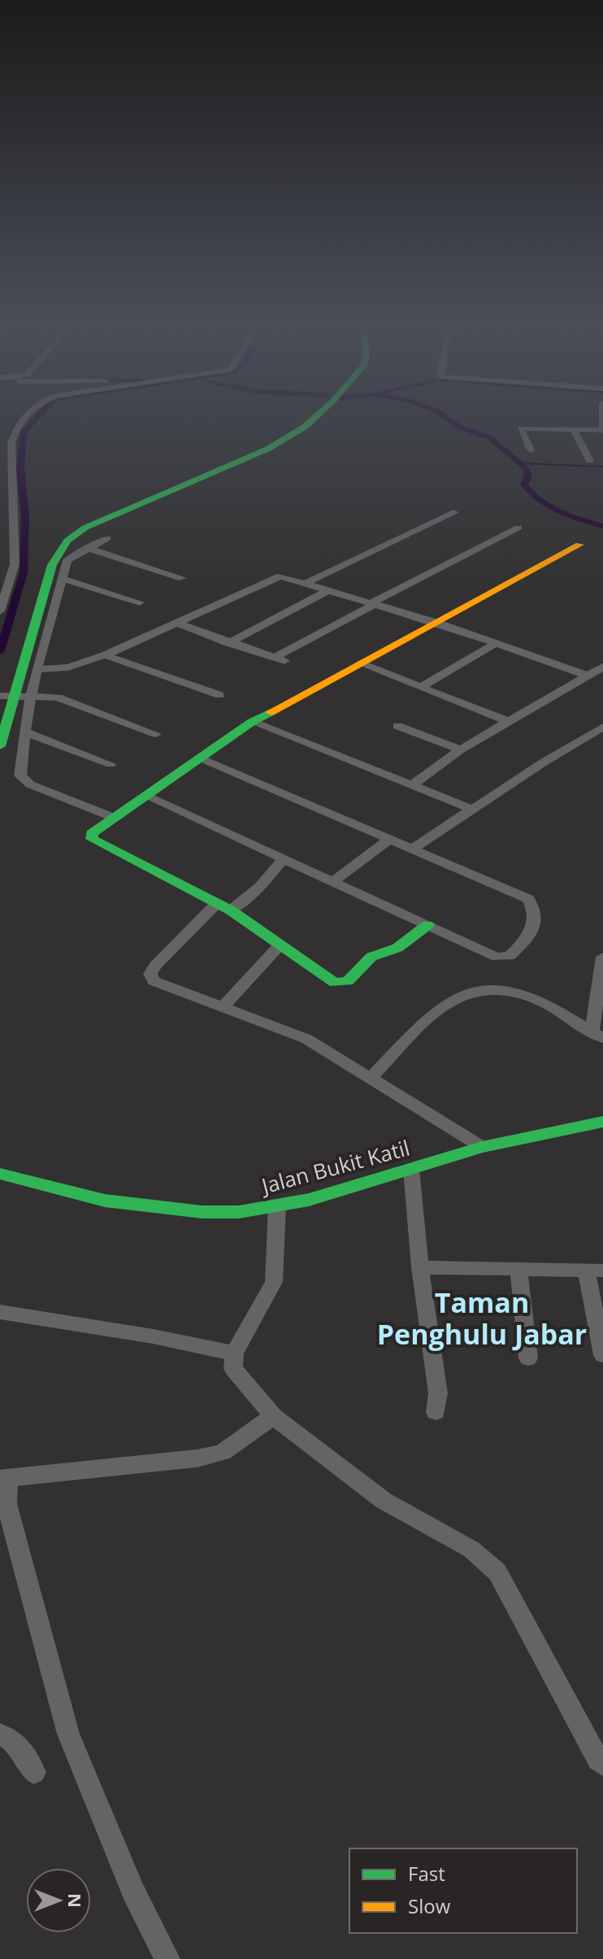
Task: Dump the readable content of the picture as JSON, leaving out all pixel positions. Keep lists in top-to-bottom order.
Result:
{
  "streets": {
    "main road": ["Jalan Bukit Katil"]
  },
  "districts": ["Taman Penghulu Jabar"],
  "legend": ["Fast", "Slow"],
  "north": "right"
}
